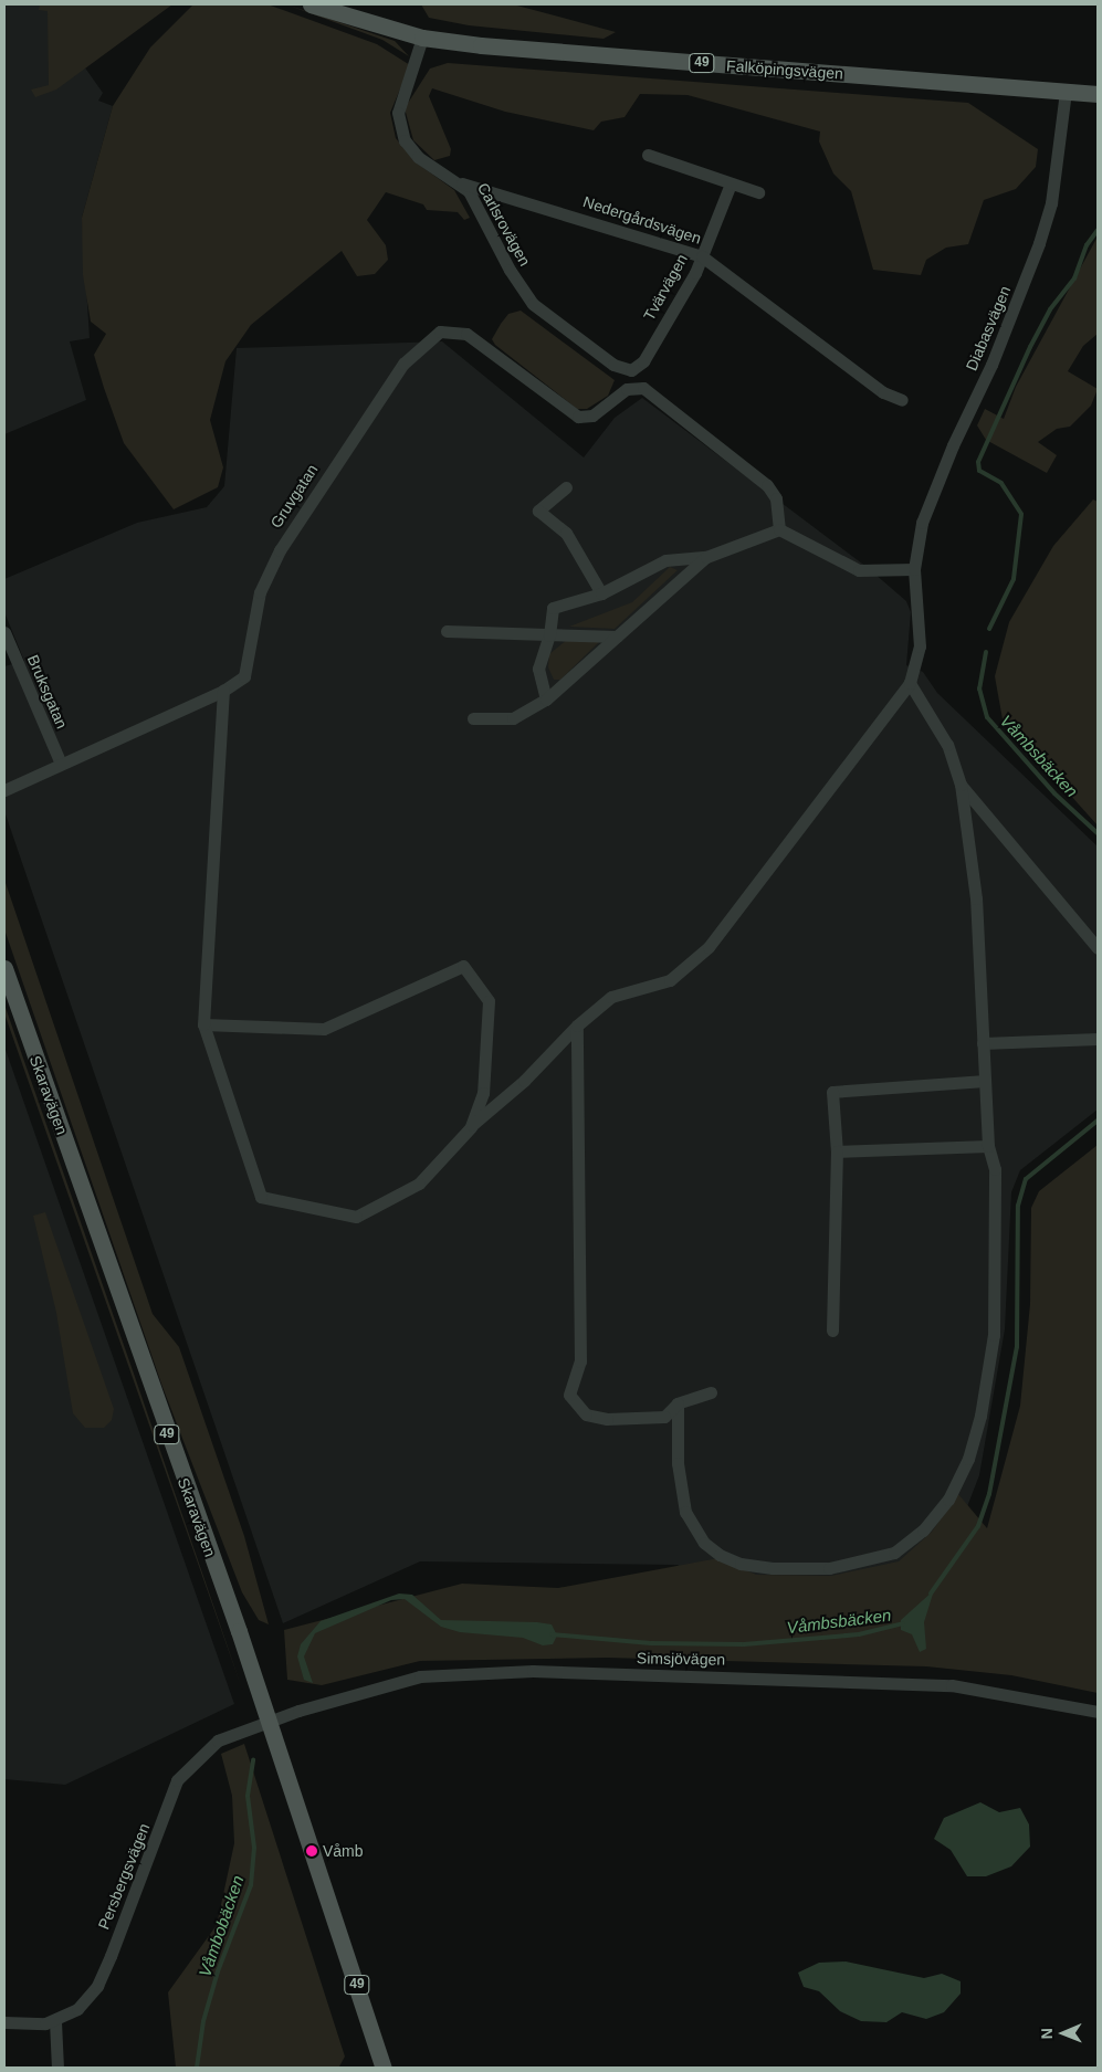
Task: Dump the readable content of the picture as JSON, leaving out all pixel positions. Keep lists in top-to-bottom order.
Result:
{
  "streets": {
    "main road": ["49", "Falköpingsvägen", "Skaravägen"],
    "street": [
      "Nedergårdsvägen",
      "Carlsrovägen",
      "Tvärvägen",
      "Diabasvägen",
      "Gruvgatan",
      "Bruksgatan",
      "Simsjövägen",
      "Persbergsvägen"
    ]
  },
  "crossings": [
    ["Falköpingsvägen", "Carlsrovägen"],
    ["Falköpingsvägen", "Diabasvägen"],
    ["Nedergårdsvägen", "Carlsrovägen"],
    ["Nedergårdsvägen", "Tvärvägen"],
    ["Carlsrovägen", "Tvärvägen"],
    ["Gruvgatan", "Bruksgatan"],
    ["Skaravägen", "Simsjövägen"],
    ["Skaravägen", "Persbergsvägen"],
    ["Simsjövägen", "Persbergsvägen"]
  ],
  "water": ["Våmbsbäcken", "Våmbobäcken"],
  "places": ["Våmb"],
  "north": "left"
}
